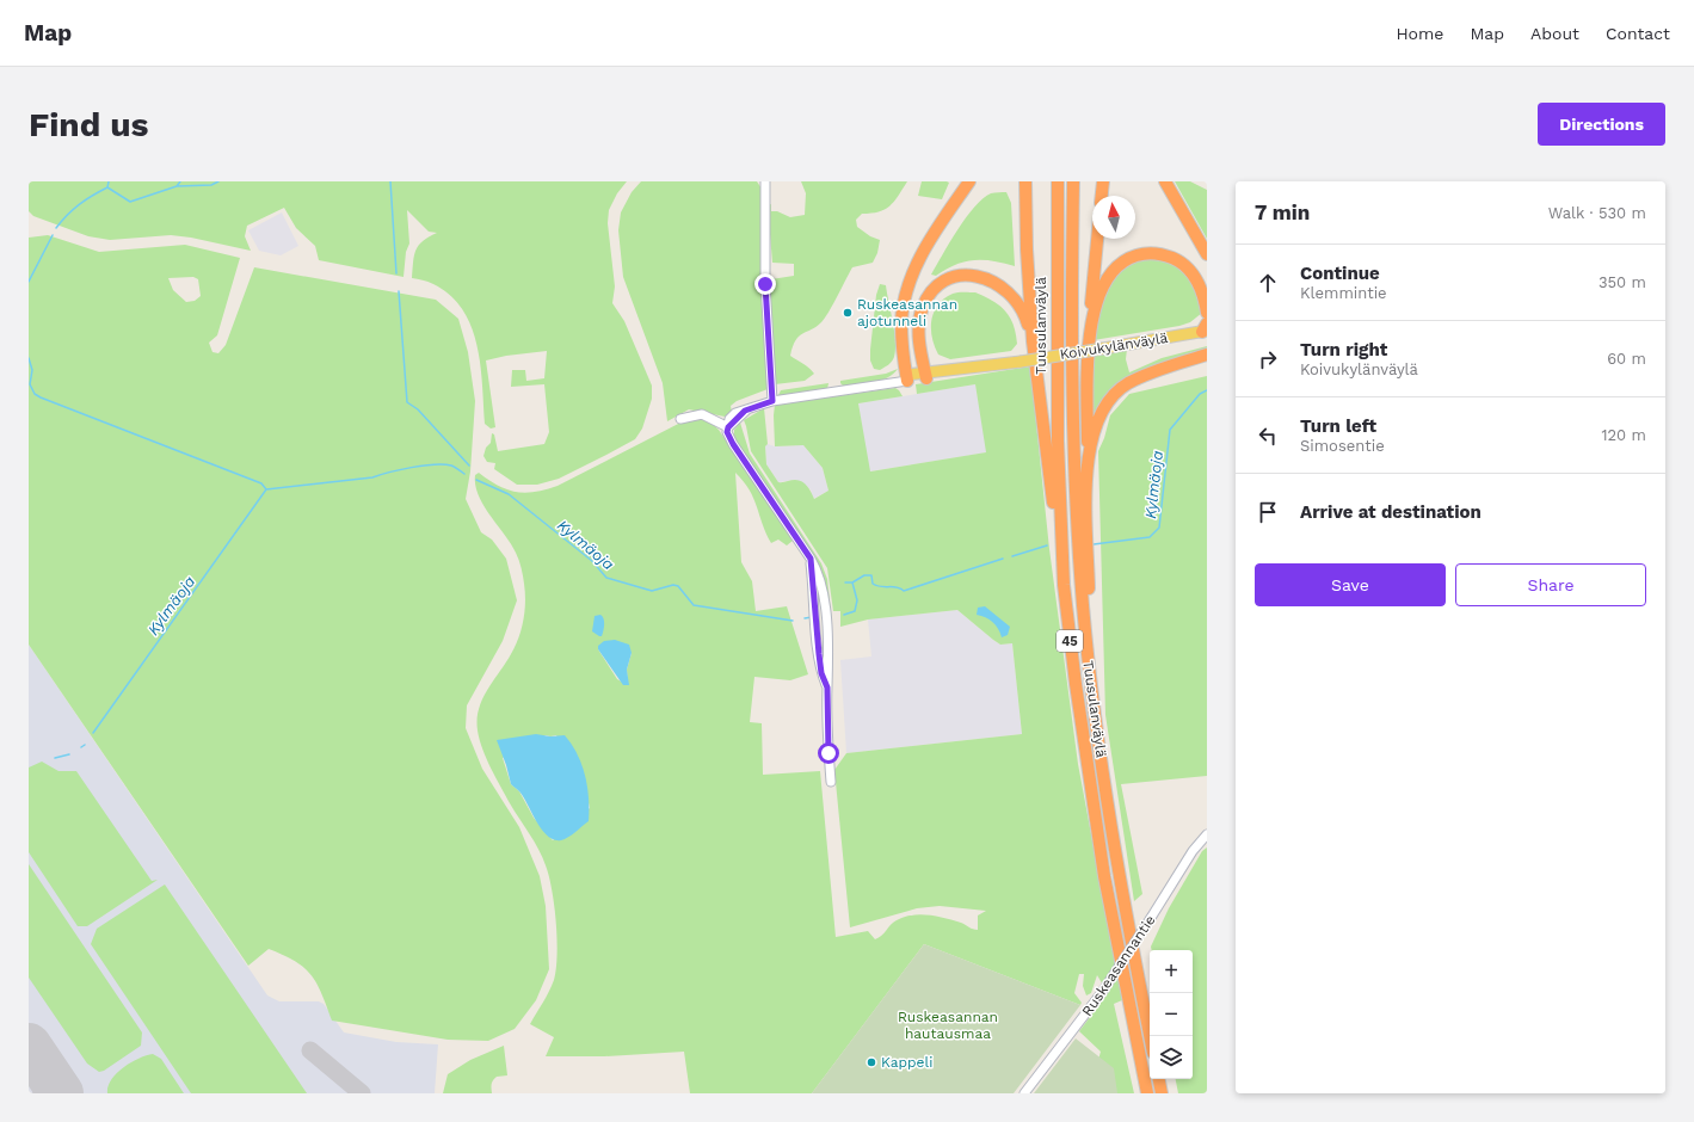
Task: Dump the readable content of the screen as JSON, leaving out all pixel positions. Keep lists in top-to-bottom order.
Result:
{
  "streets": {
    "highway": ["Tuusulanväylä", "45"],
    "main road": ["Koivukylänväylä"],
    "street": ["Ruskeasannantie"]
  },
  "water": ["Kylmäoja"],
  "parks": ["Ruskeasannan hautausmaa"],
  "places": ["Ruskeasannan ajotunneli", "Kappeli"],
  "north": "top",
  "page": {
    "header": "Map",
    "nav": [
      "Home",
      "Map",
      "About",
      "Contact"
    ],
    "buttons": [
      "Directions",
      ["Save", "Share"]
    ],
    "title": "Find us",
    "heading": ["7 min", "Walk · 530 m"],
    "list": [
      ["Continue", "Klemmintie", "350 m"],
      ["Turn right", "Koivukylänväylä", "60 m"],
      ["Turn left", "Simosentie", "120 m"],
      "Arrive at destination"
    ],
    "map_buttons": ["+", "−"]
  }
}
